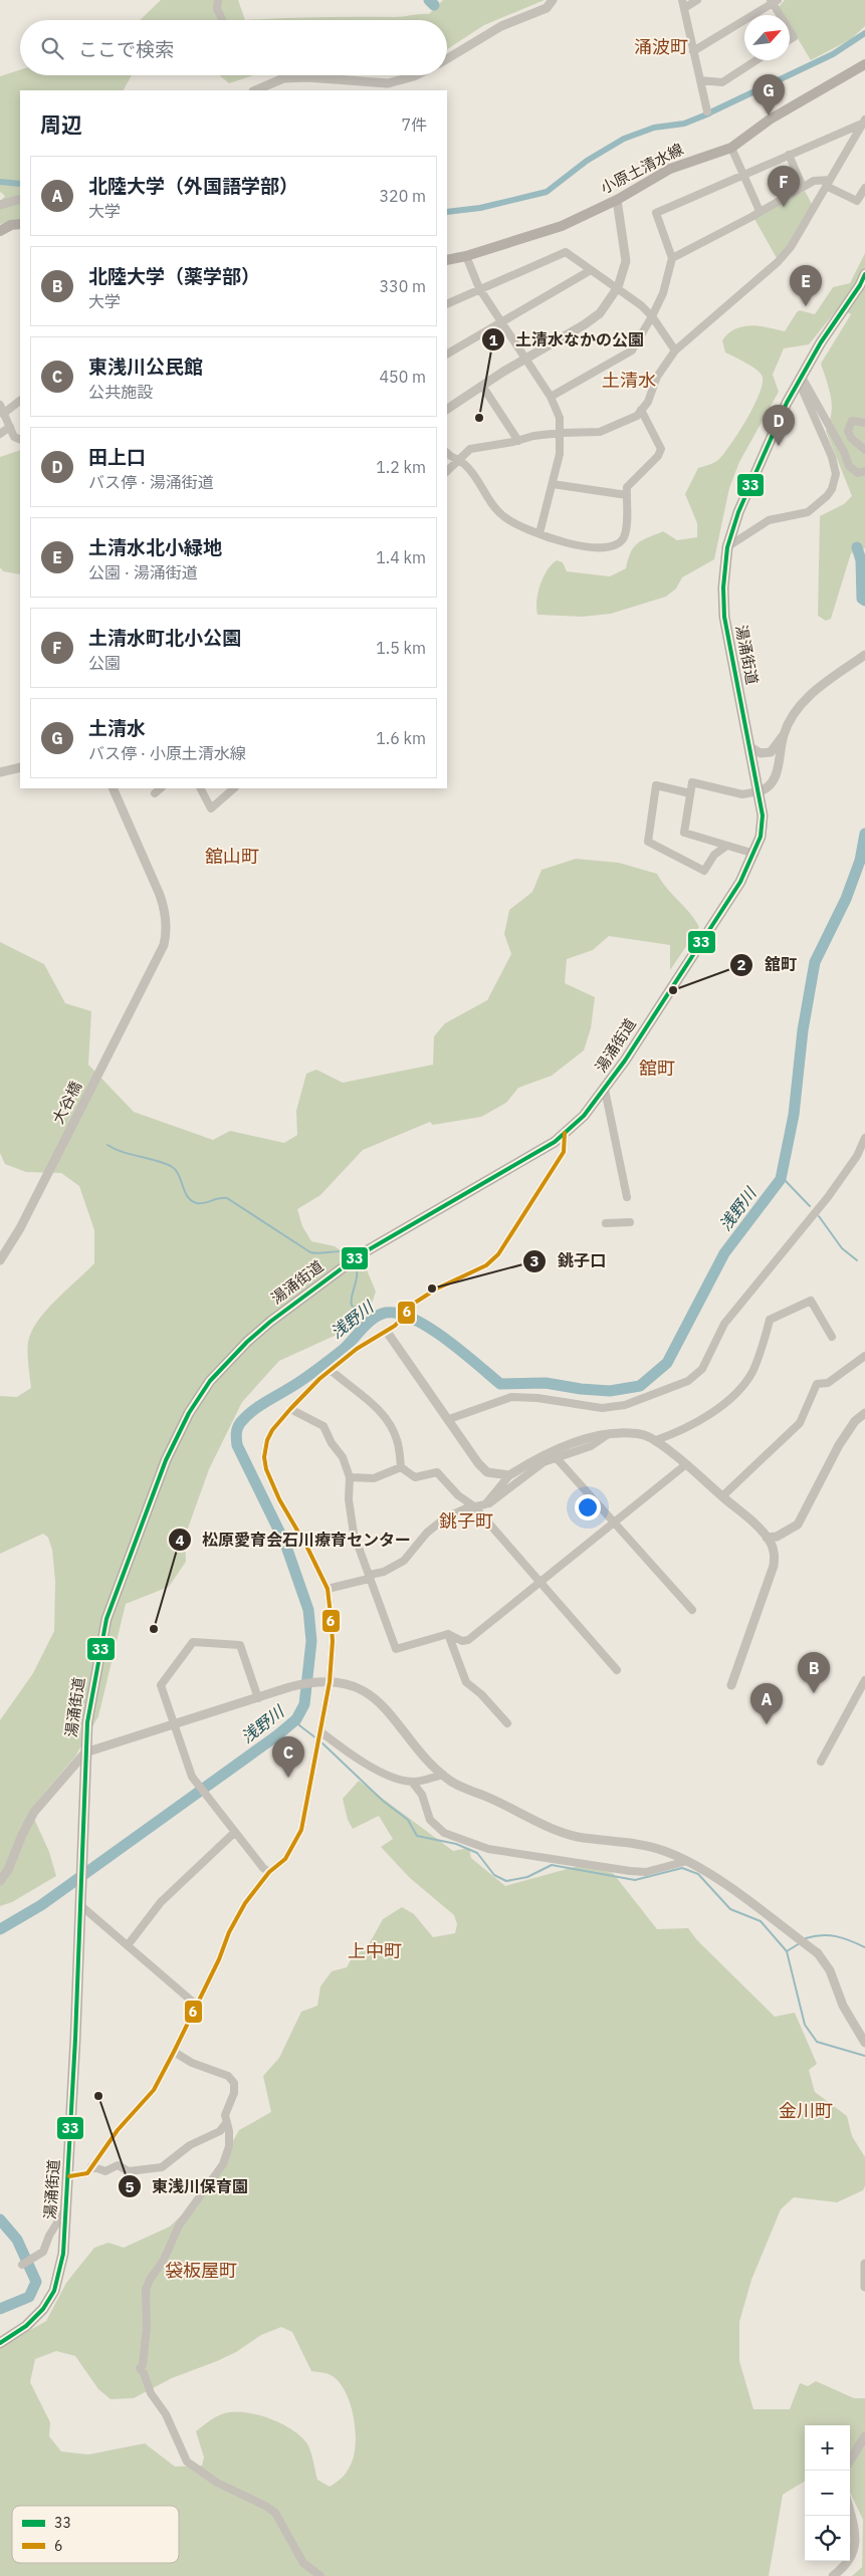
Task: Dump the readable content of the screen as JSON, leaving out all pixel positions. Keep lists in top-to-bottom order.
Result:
{
  "streets": {
    "main road": ["小原土清水線", "湯涌街道"],
    "street": ["大谷橋"]
  },
  "districts": [
    "涌波町",
    "土清水",
    "舘山町",
    "舘町",
    "銚子町",
    "上中町",
    "金川町",
    "袋板屋町"
  ],
  "water": ["浅野川"],
  "places": [
    "土清水なかの公園",
    "舘町",
    "銚子口",
    "松原愛育会石川療育センター",
    "東浅川保育園"
  ],
  "lines": ["transit line 33", "transit line 6"],
  "legend": ["33", "6"],
  "north": "top right",
  "page": {
    "search": "ここで検索",
    "pins": [
      "G",
      "F",
      "E",
      "D",
      "B",
      "A",
      "C"
    ],
    "heading": ["周辺", "7件"],
    "list": [
      {
        "mark": "A",
        "name": "北陸大学（外国語学部）",
        "note": "大学",
        "value": "320 m"
      },
      {
        "mark": "B",
        "name": "北陸大学（薬学部）",
        "note": "大学",
        "value": "330 m"
      },
      {
        "mark": "C",
        "name": "東浅川公民館",
        "note": "公共施設",
        "value": "450 m"
      },
      {
        "mark": "D",
        "name": "田上口",
        "note": "バス停 · 湯涌街道",
        "value": "1.2 km"
      },
      {
        "mark": "E",
        "name": "土清水北小緑地",
        "note": "公園 · 湯涌街道",
        "value": "1.4 km"
      },
      {
        "mark": "F",
        "name": "土清水町北小公園",
        "note": "公園",
        "value": "1.5 km"
      },
      {
        "mark": "G",
        "name": "土清水",
        "note": "バス停 · 小原土清水線",
        "value": "1.6 km"
      }
    ],
    "map_buttons": ["+", "−"]
  }
}
